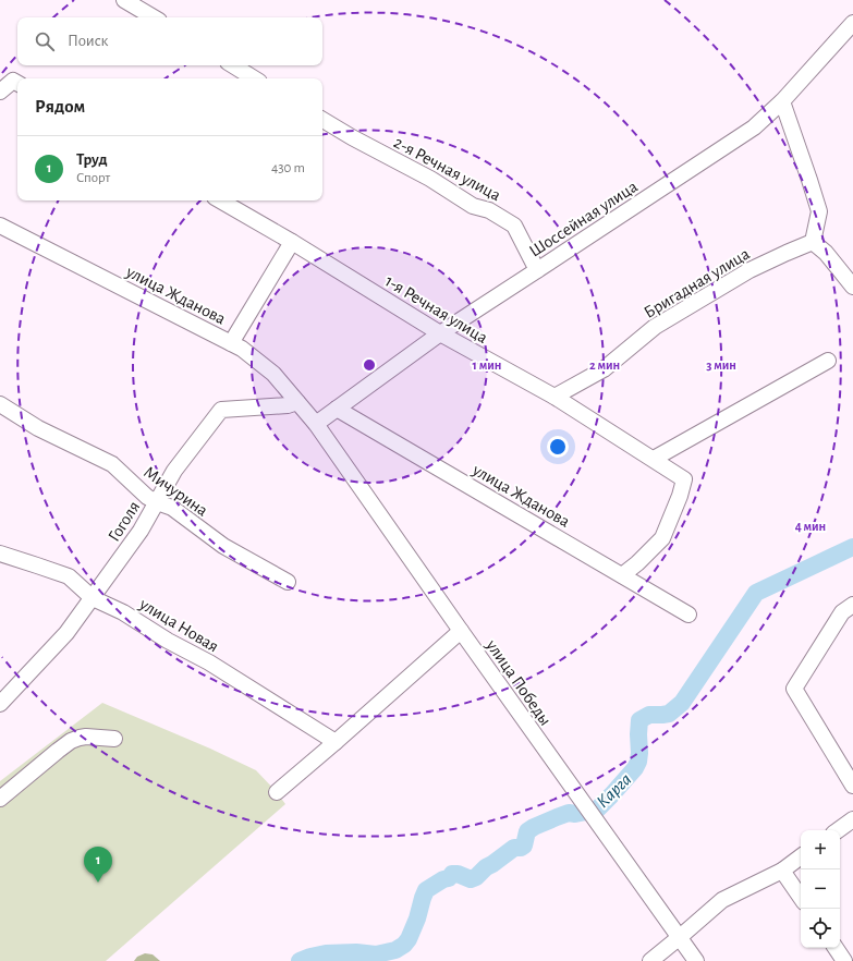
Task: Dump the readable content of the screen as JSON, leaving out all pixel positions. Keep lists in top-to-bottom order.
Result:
{
  "streets": {
    "street": [
      "2-я Речная улица",
      "Шоссейная улица",
      "Бригадная улица",
      "улица Жданова",
      "1-я Речная улица",
      "Мичурина",
      "Гоголя",
      "улица Новая",
      "улица Победы"
    ]
  },
  "crossings": [
    ["2-я Речная улица", "Шоссейная улица"],
    ["Шоссейная улица", "улица Жданова"],
    ["Шоссейная улица", "1-я Речная улица"],
    ["Шоссейная улица", "улица Победы"],
    ["Бригадная улица", "1-я Речная улица"],
    ["улица Жданова", "1-я Речная улица"],
    ["улица Жданова", "Гоголя"],
    ["улица Жданова", "улица Победы"],
    ["Мичурина", "Гоголя"],
    ["Гоголя", "улица Новая"]
  ],
  "water": ["Карга"],
  "page": {
    "search": "Поиск",
    "heading": "Рядом",
    "list": [
      {
        "mark": "1",
        "name": "Труд",
        "note": "Спорт",
        "value": "430 m"
      }
    ],
    "map_buttons": ["+", "−"],
    "pins": "1"
  },
  "rings": [
    "1 мин",
    "2 мин",
    "3 мин",
    "4 мин"
  ]
}
